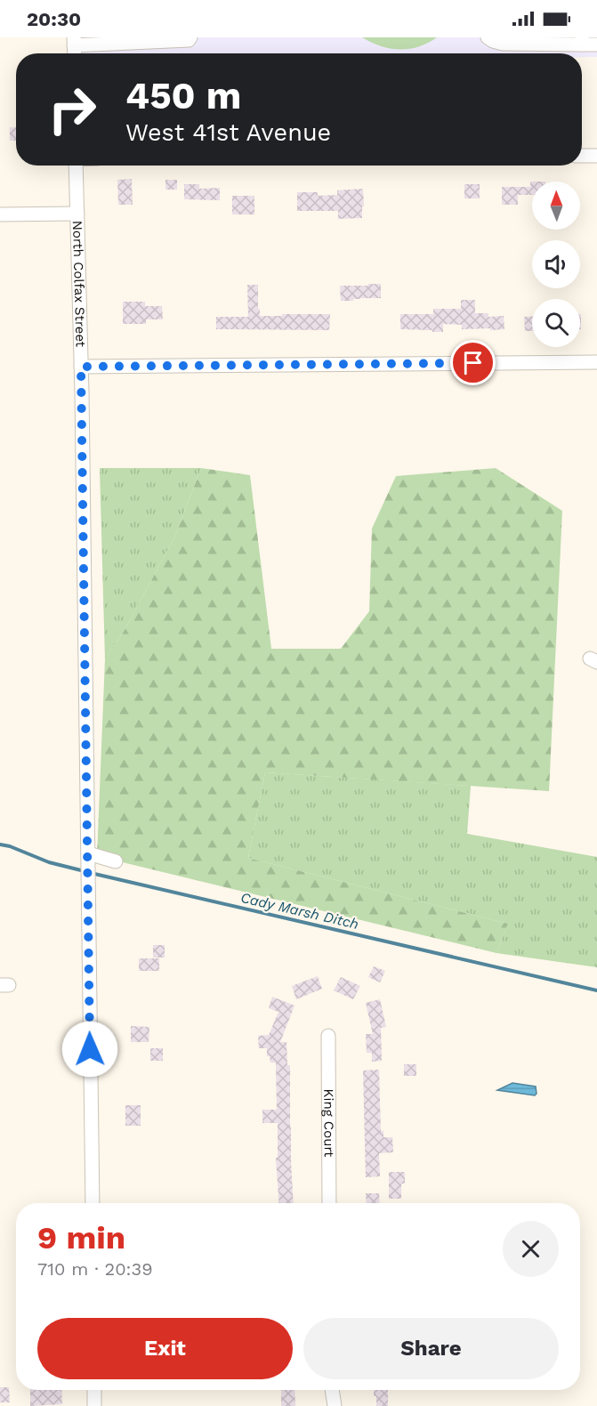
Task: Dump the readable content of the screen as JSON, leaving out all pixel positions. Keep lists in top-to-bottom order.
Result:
{
  "streets": {
    "street": ["North Colfax Street", "King Court"]
  },
  "water": ["Cady Marsh Ditch"],
  "north": "top",
  "page": {
    "status": "20:30",
    "turn": ["450 m", "West 41st Avenue"],
    "heading": ["9 min", "710 m · 20:39"],
    "buttons": ["Exit", "Share"]
  }
}
